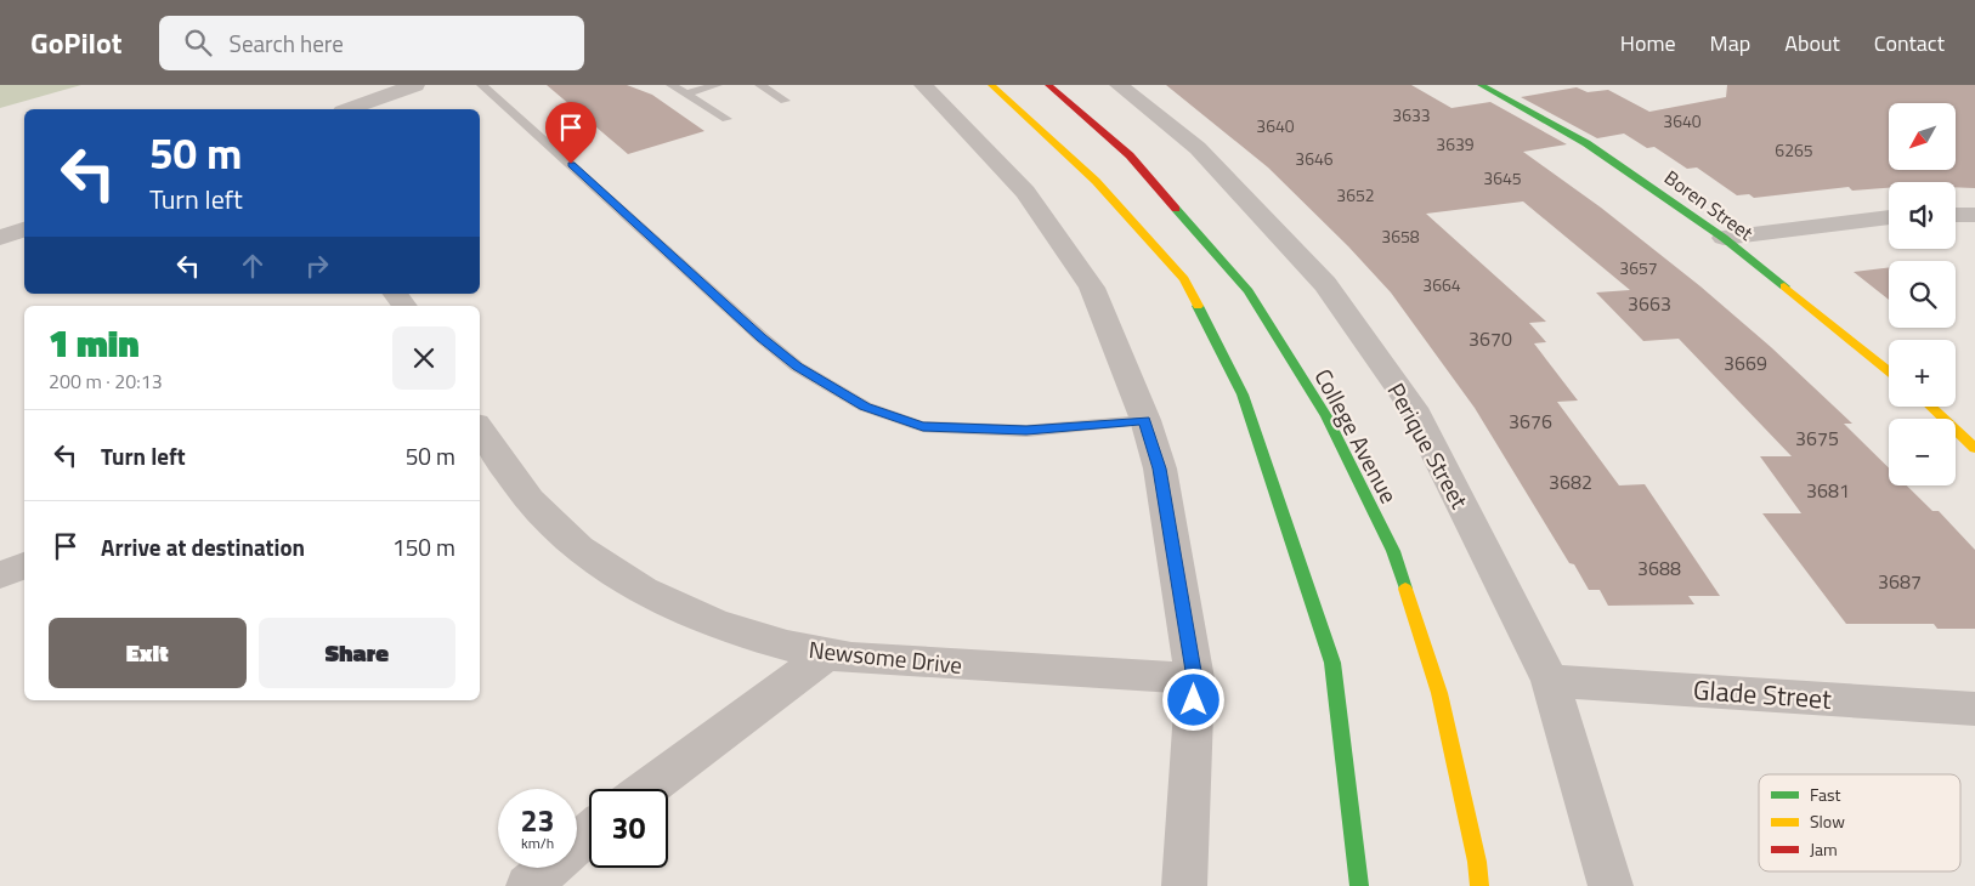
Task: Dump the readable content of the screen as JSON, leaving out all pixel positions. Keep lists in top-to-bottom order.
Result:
{
  "streets": {
    "main road": ["Boren Street", "College Avenue"],
    "street": ["Perique Street", "Newsome Drive", "Glade Street"]
  },
  "crossings": [
    ["Perique Street", "Glade Street"]
  ],
  "house_numbers": [
    "3633",
    "3640",
    "3640",
    "3639",
    "6265",
    "3646",
    "3645",
    "3652",
    "3658",
    "3657",
    "3664",
    "3663",
    "3670",
    "3669",
    "3676",
    "3675",
    "3682",
    "3681",
    "3688",
    "3687"
  ],
  "legend": ["Fast", "Slow", "Jam"],
  "north": "bottom left",
  "page": {
    "header": "GoPilot",
    "search": "Search here",
    "nav": [
      "Home",
      "Map",
      "About",
      "Contact"
    ],
    "map_buttons": ["+", "−"],
    "turn": ["50 m", "Turn left"],
    "heading": ["1 min", "200 m · 20:13"],
    "list": [
      {
        "name": "Turn left",
        "value": "50 m"
      },
      {
        "name": "Arrive at destination",
        "value": "150 m"
      }
    ],
    "buttons": ["Exit", "Share"],
    "speed": "23 km/h",
    "limit": "30"
  }
}
